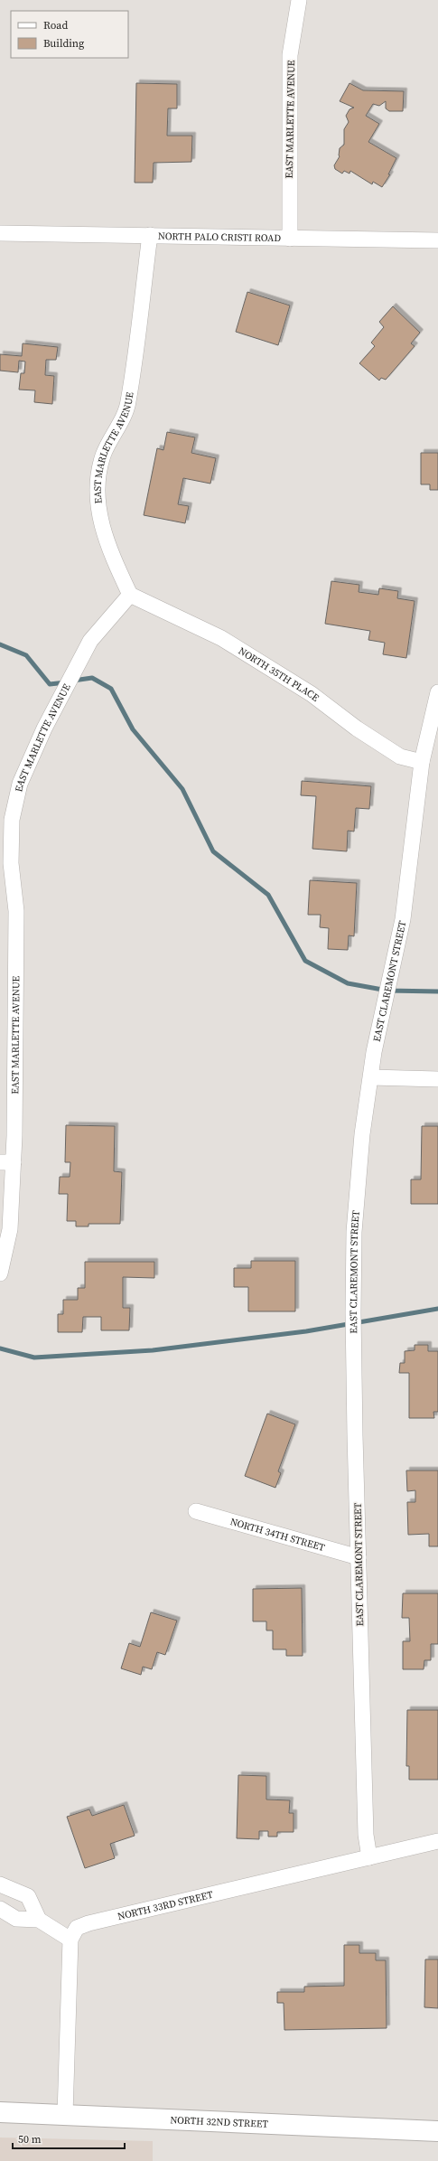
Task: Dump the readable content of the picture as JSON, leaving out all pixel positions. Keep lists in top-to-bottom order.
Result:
{
  "streets": {
    "main road": ["NORTH 32ND STREET"],
    "street": [
      "EAST MARLETTE AVENUE",
      "NORTH PALO CRISTI ROAD",
      "NORTH 35TH PLACE",
      "EAST CLAREMONT STREET",
      "NORTH 34TH STREET",
      "NORTH 33RD STREET"
    ]
  },
  "crossings": [
    ["EAST MARLETTE AVENUE", "NORTH PALO CRISTI ROAD"],
    ["EAST MARLETTE AVENUE", "NORTH 35TH PLACE"],
    ["NORTH 35TH PLACE", "EAST CLAREMONT STREET"],
    ["EAST CLAREMONT STREET", "NORTH 34TH STREET"],
    ["EAST CLAREMONT STREET", "NORTH 33RD STREET"]
  ],
  "legend": ["Road", "Building"],
  "scale_bar": "50 m"
}
